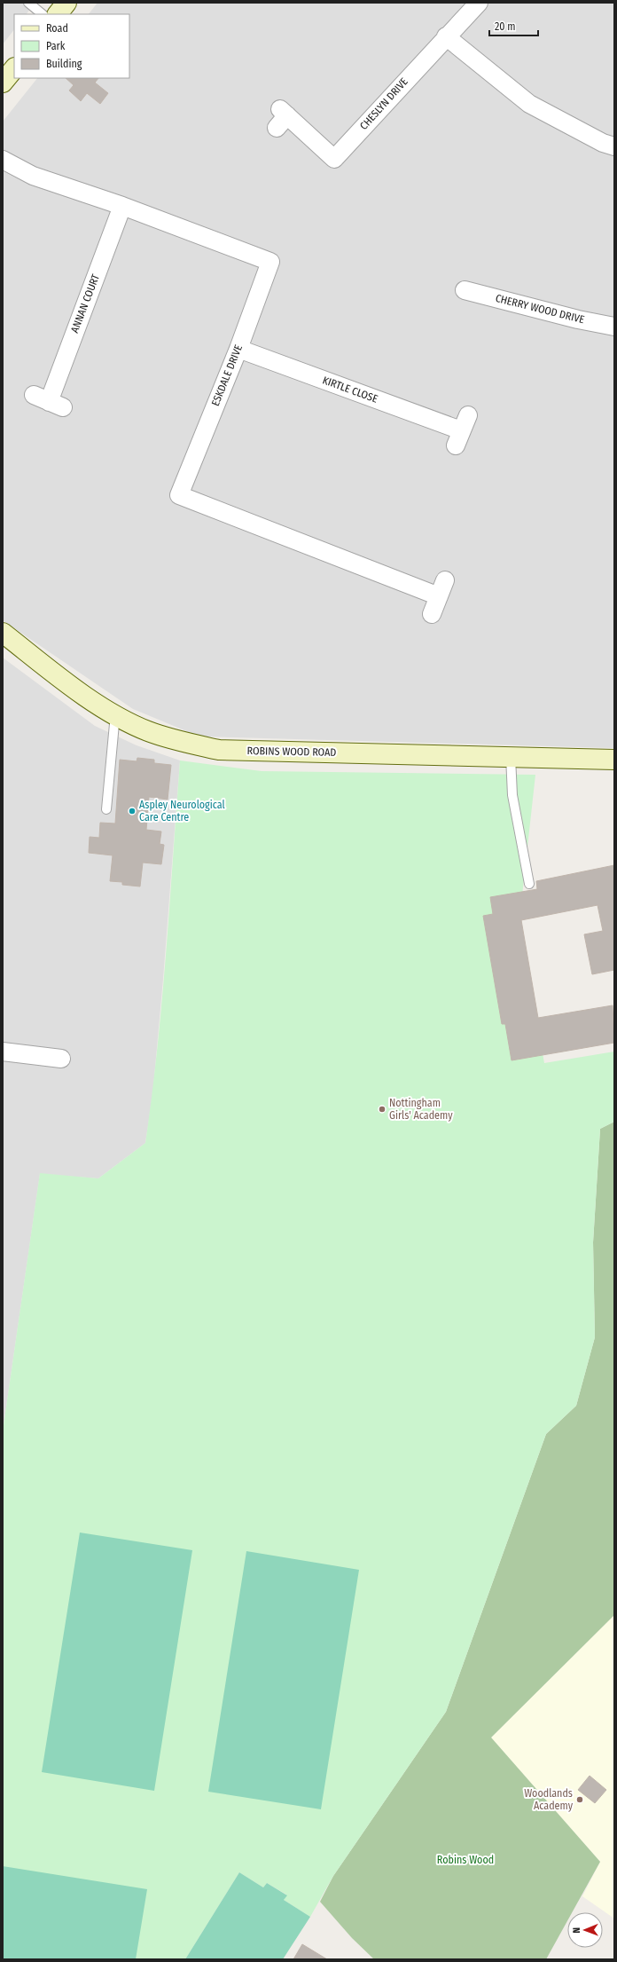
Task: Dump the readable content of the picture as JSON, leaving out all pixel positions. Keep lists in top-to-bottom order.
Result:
{
  "streets": {
    "street": [
      "CHESLYN DRIVE",
      "ANNAN COURT",
      "CHERRY WOOD DRIVE",
      "ESKDALE DRIVE",
      "KIRTLE CLOSE",
      "ROBINS WOOD ROAD"
    ]
  },
  "crossings": [
    ["ANNAN COURT", "ESKDALE DRIVE"],
    ["ESKDALE DRIVE", "KIRTLE CLOSE"]
  ],
  "parks": ["Robins Wood"],
  "places": ["Aspley Neurological Care Centre", "Nottingham Girls' Academy", "Woodlands Academy"],
  "legend": ["Road", "Park", "Building"],
  "scale_bar": "20 m",
  "north": "left"
}
